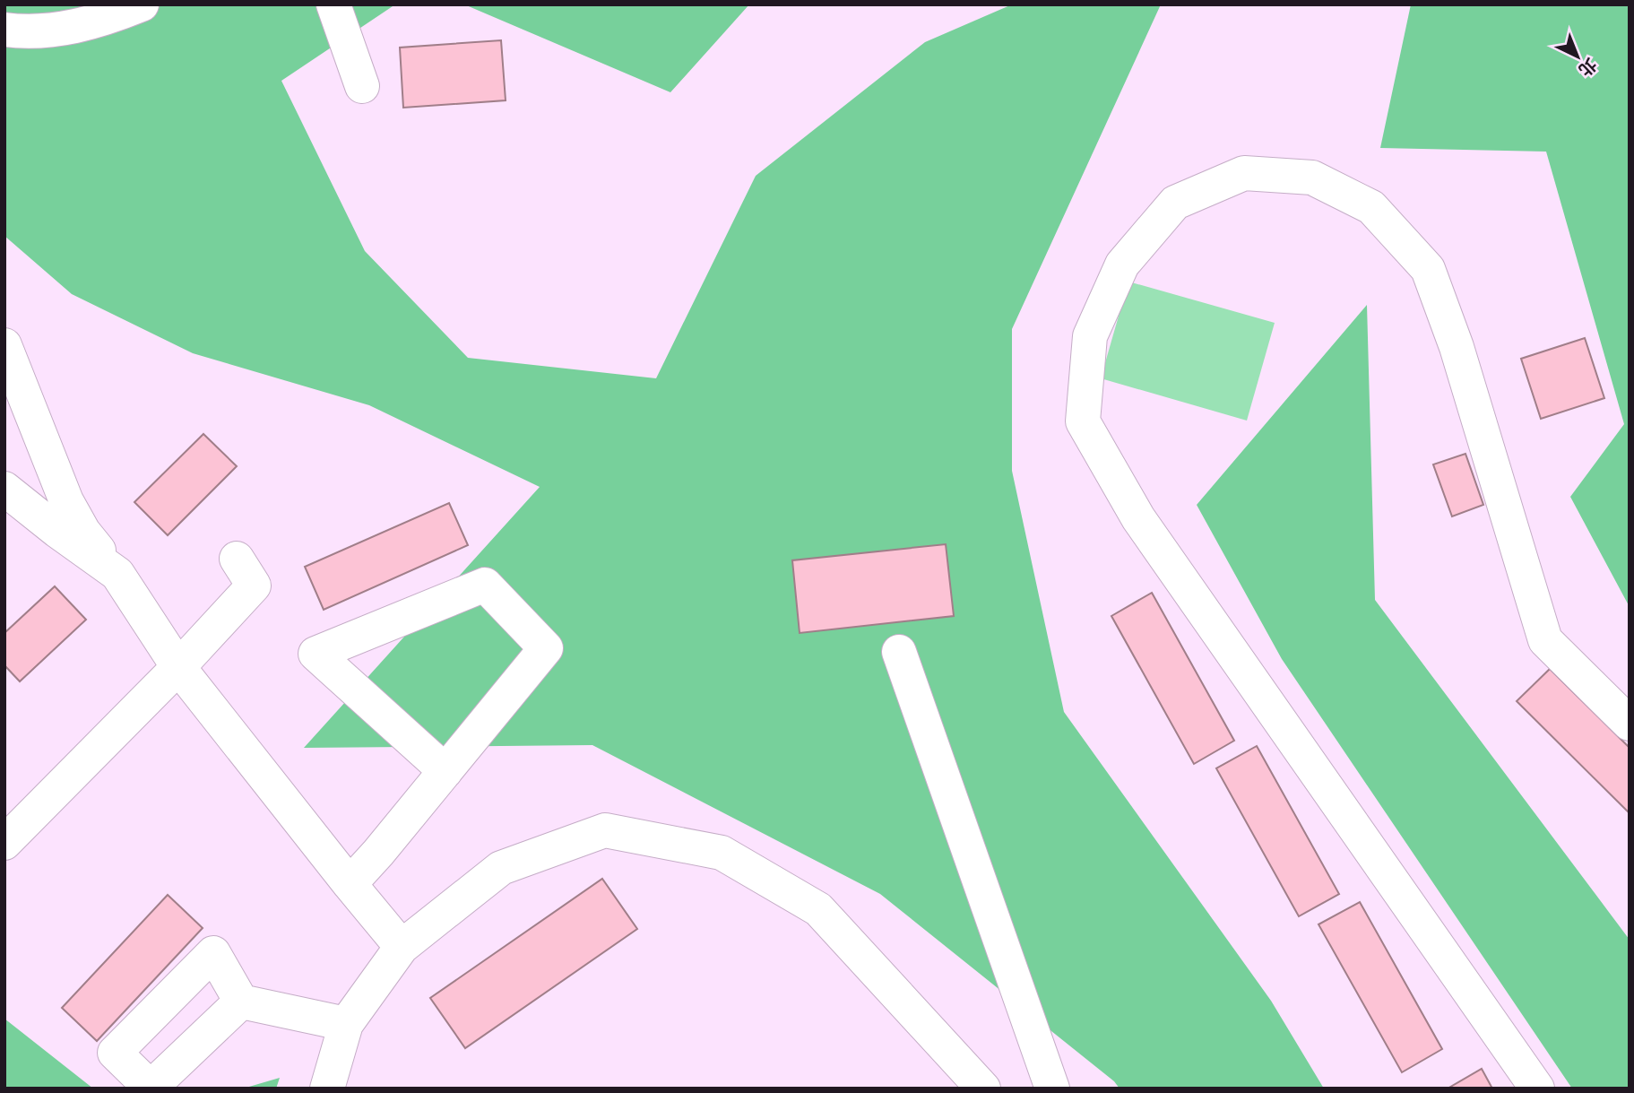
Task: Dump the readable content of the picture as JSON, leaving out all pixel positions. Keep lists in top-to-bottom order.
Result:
{
  "north": "bottom right"
}
